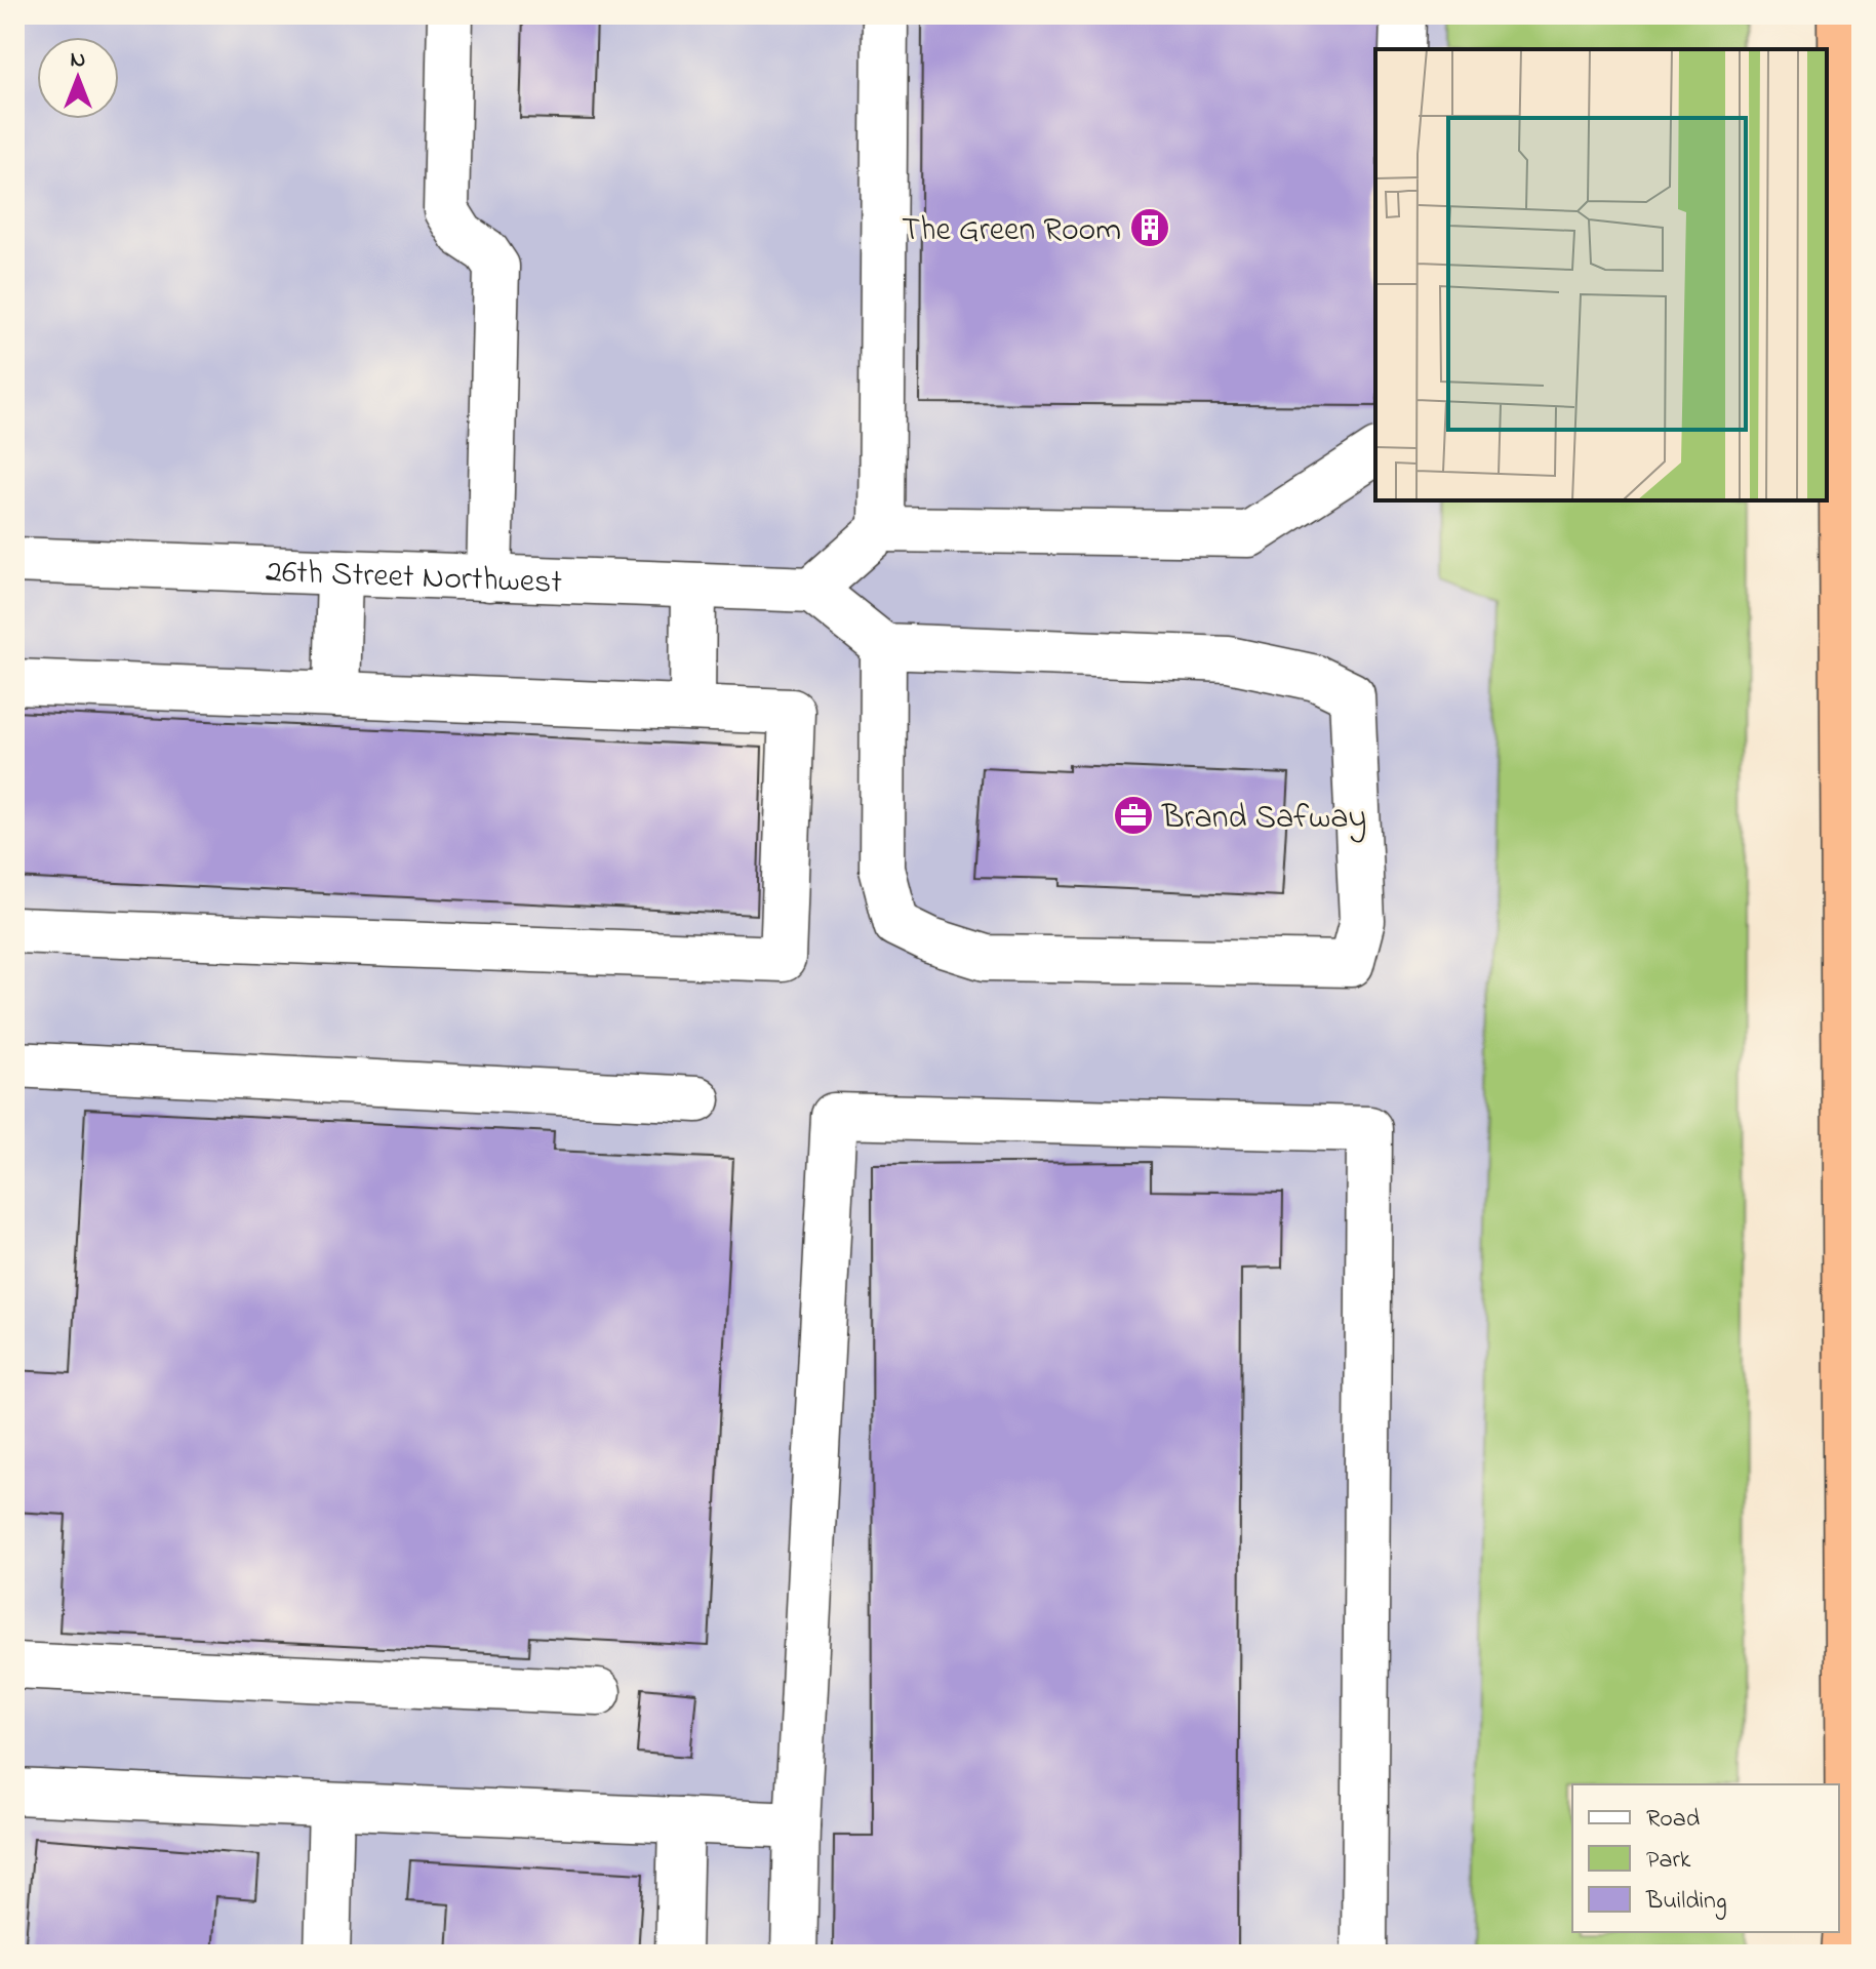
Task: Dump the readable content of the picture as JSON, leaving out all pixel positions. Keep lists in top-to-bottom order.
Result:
{
  "streets": {
    "street": ["26th Street Northwest"]
  },
  "places": {
    "building": ["The Green Room"],
    "office": ["Brand Safway"]
  },
  "legend": ["Road", "Park", "Building"],
  "north": "top"
}
